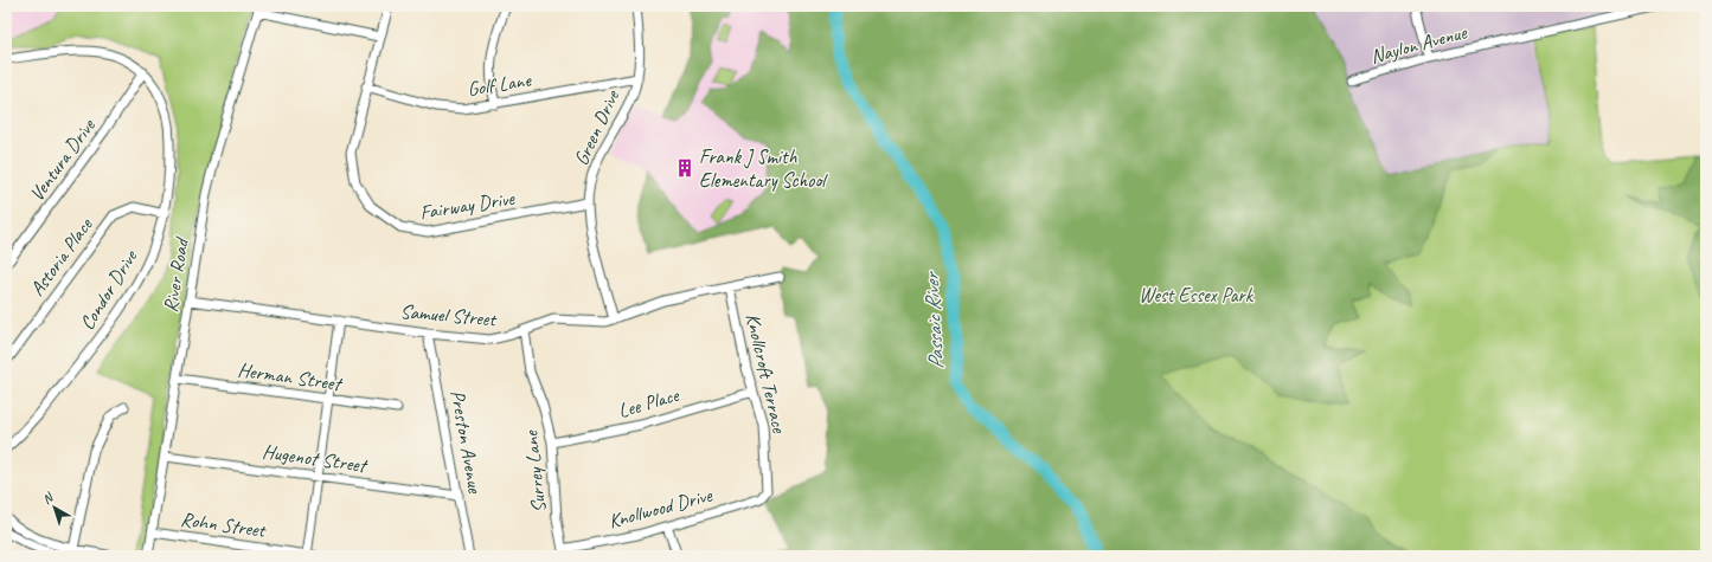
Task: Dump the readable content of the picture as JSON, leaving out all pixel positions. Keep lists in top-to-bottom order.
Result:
{
  "streets": {
    "street": [
      "Naylon Avenue",
      "Golf Lane",
      "Green Drive",
      "Ventura Drive",
      "Fairway Drive",
      "Astoria Place",
      "River Road",
      "Condor Drive",
      "Samuel Street",
      "Knollcroft Terrace",
      "Herman Street",
      "Lee Place",
      "Preston Avenue",
      "Hugenot Street",
      "Surrey Lane",
      "Knollwood Drive",
      "Rohn Street"
    ]
  },
  "crossings": [
    ["Golf Lane", "Green Drive"],
    ["Golf Lane", "Fairway Drive"],
    ["Green Drive", "Fairway Drive"],
    ["Green Drive", "Samuel Street"],
    ["Ventura Drive", "Condor Drive"],
    ["Astoria Place", "Condor Drive"],
    ["River Road", "Samuel Street"],
    ["River Road", "Herman Street"],
    ["River Road", "Hugenot Street"],
    ["River Road", "Rohn Street"],
    ["Samuel Street", "Knollcroft Terrace"],
    ["Samuel Street", "Preston Avenue"],
    ["Samuel Street", "Surrey Lane"],
    ["Knollcroft Terrace", "Lee Place"],
    ["Knollcroft Terrace", "Knollwood Drive"],
    ["Lee Place", "Surrey Lane"],
    ["Preston Avenue", "Hugenot Street"],
    ["Surrey Lane", "Knollwood Drive"]
  ],
  "water": ["Passaic River"],
  "parks": ["West Essex Park"],
  "places": {
    "building": ["Frank J Smith Elementary School"]
  },
  "north": "top left"
}
